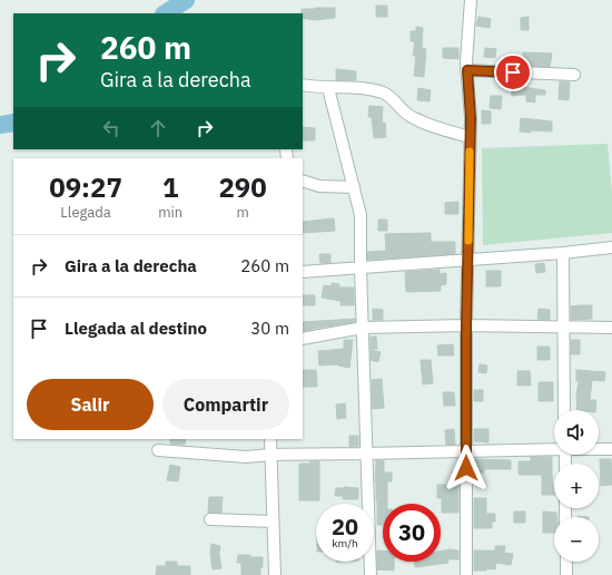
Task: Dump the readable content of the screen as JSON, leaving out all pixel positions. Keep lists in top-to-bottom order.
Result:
{
  "page": {
    "turn": ["260 m", "Gira a la derecha"],
    "eta": [
      "09:27",
      "Llegada",
      "1",
      "min",
      "290",
      "m"
    ],
    "list": [
      {
        "name": "Gira a la derecha",
        "value": "260 m"
      },
      {
        "name": "Llegada al destino",
        "value": "30 m"
      }
    ],
    "buttons": ["Salir", "Compartir"],
    "map_buttons": ["+", "−"],
    "speed": "20 km/h",
    "limit": "30"
  }
}
